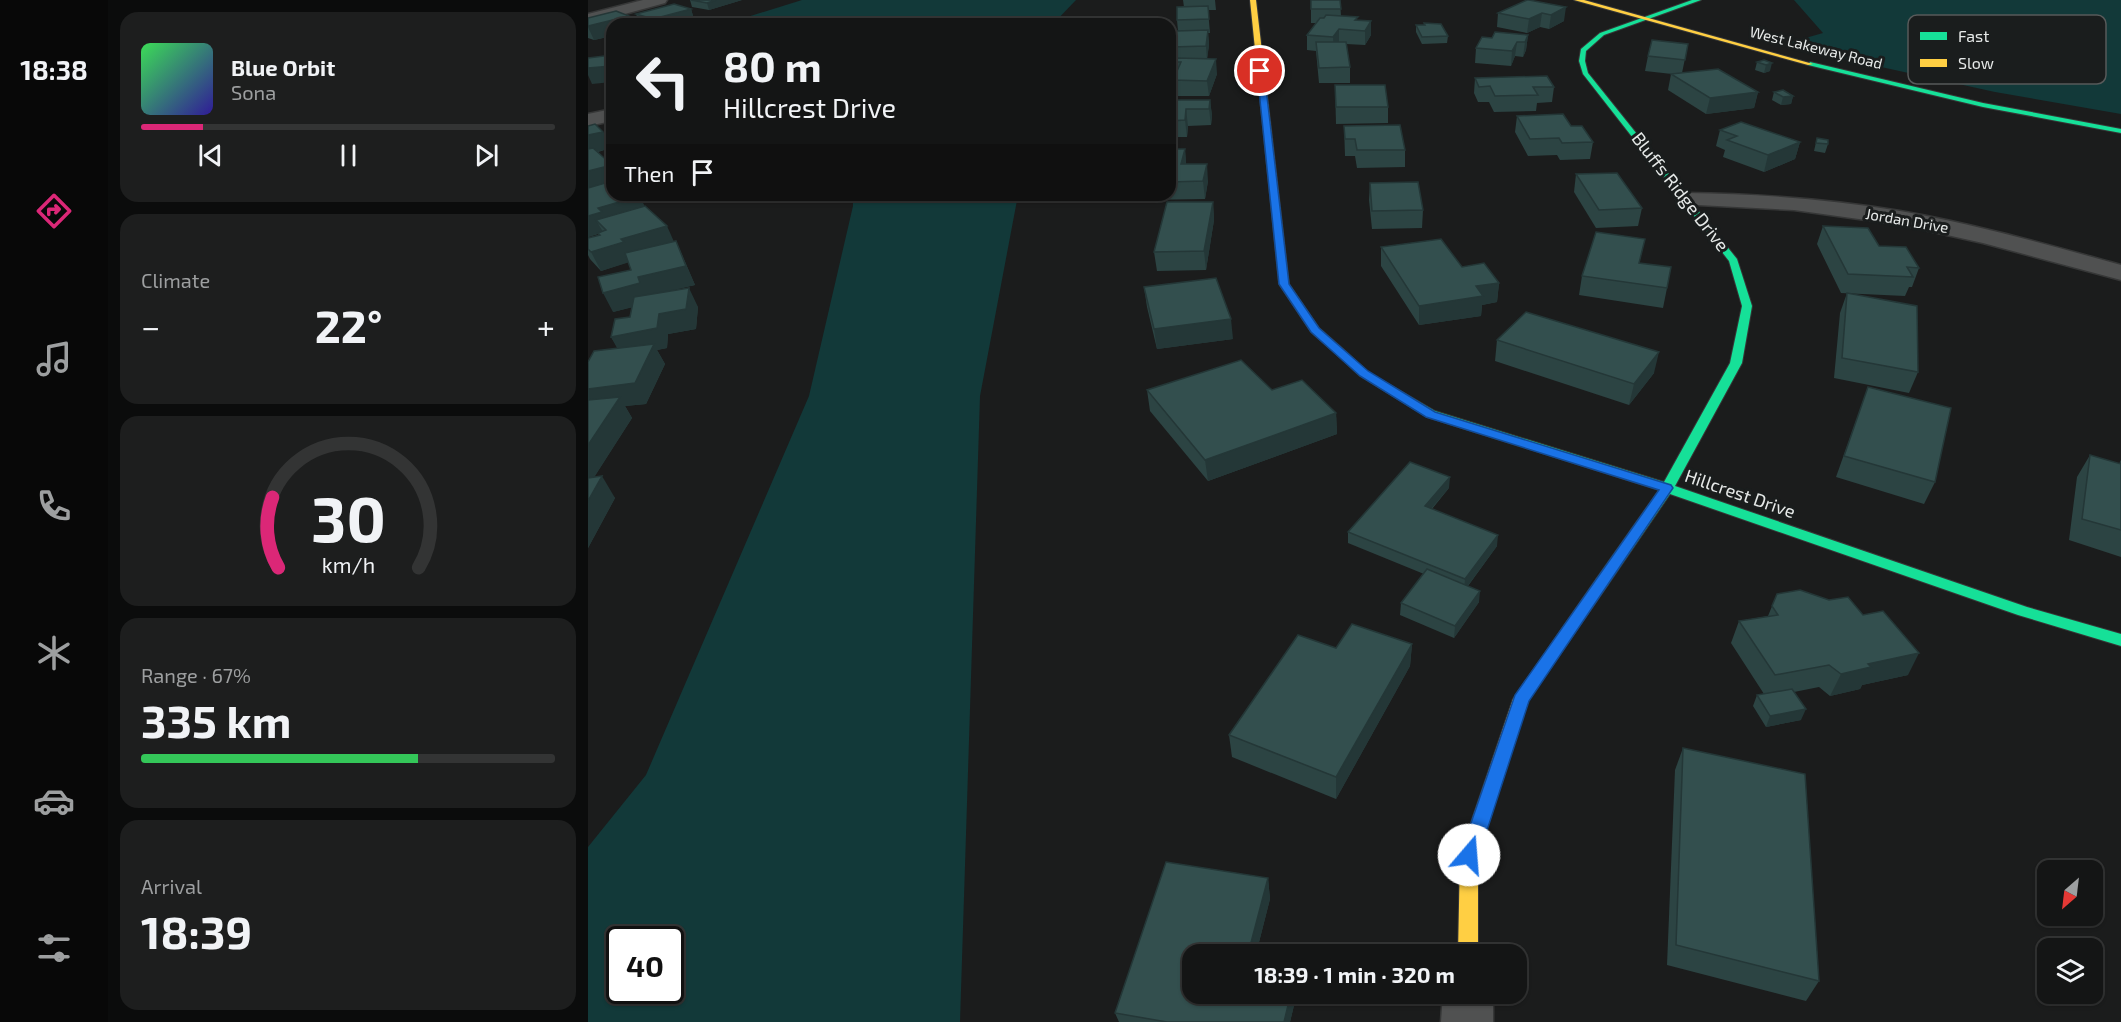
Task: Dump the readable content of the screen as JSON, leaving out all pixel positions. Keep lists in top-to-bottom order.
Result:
{
  "streets": {
    "street": [
      "West Lakeway Road",
      "Bluffs Ridge Drive",
      "Jordan Drive",
      "Hillcrest Drive"
    ]
  },
  "crossings": [
    ["West Lakeway Road", "Bluffs Ridge Drive"],
    ["Bluffs Ridge Drive", "Jordan Drive"],
    ["Bluffs Ridge Drive", "Hillcrest Drive"]
  ],
  "legend": ["Fast", "Slow"],
  "north": "bottom left",
  "page": {
    "tabs": "18:38",
    "turn": ["80 m", "Hillcrest Drive"],
    "song": ["Blue Orbit", "Sona"],
    "then": "Then",
    "tile": [
      "Climate",
      ["Range · 67%", "335 km"],
      ["Arrival", "18:39"]
    ],
    "heat": ["−", "22°", "+"],
    "limit": "40",
    "trip": "18:39 · 1 min · 320 m",
    "gauge": ["30", "km/h"]
  }
}
